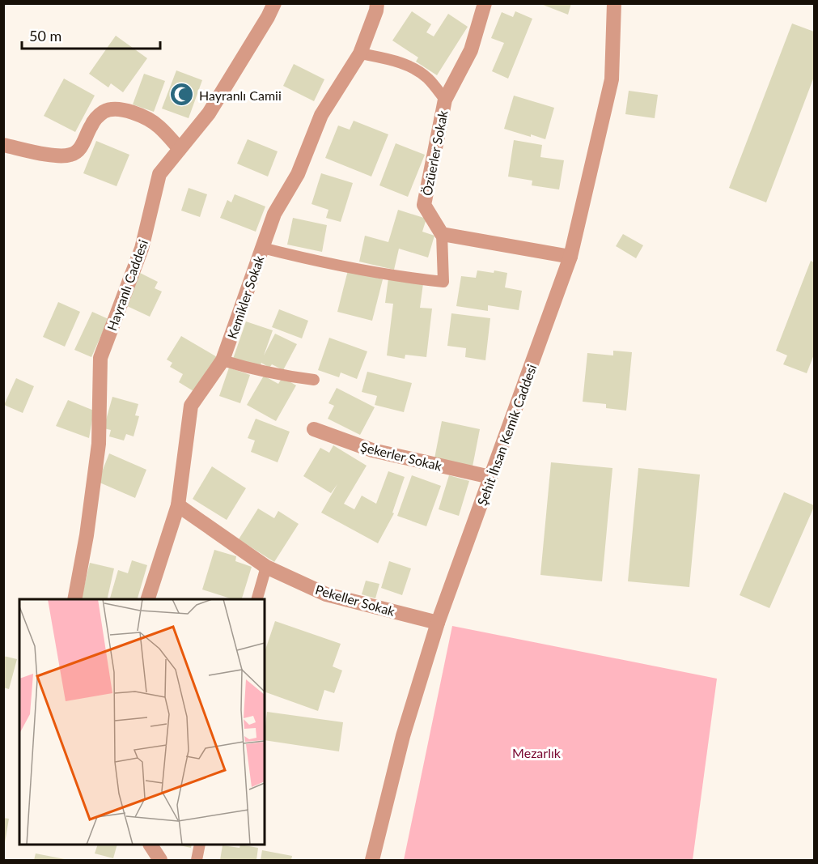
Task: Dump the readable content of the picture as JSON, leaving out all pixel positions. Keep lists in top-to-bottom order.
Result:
{
  "streets": {
    "street": [
      "Özüerler Sokak",
      "Hayranlı Caddesi",
      "Kemikler Sokak",
      "Şehit İhsan Kemik Caddesi",
      "Şekerler Sokak",
      "Pekeller Sokak"
    ]
  },
  "crossings": [
    ["Kemikler Sokak", "Pekeller Sokak"],
    ["Şehit İhsan Kemik Caddesi", "Şekerler Sokak"],
    ["Şehit İhsan Kemik Caddesi", "Pekeller Sokak"]
  ],
  "parks": ["Mezarlık"],
  "places": {
    "mosque": ["Hayranlı Camii"]
  },
  "scale_bar": "50 m"
}
